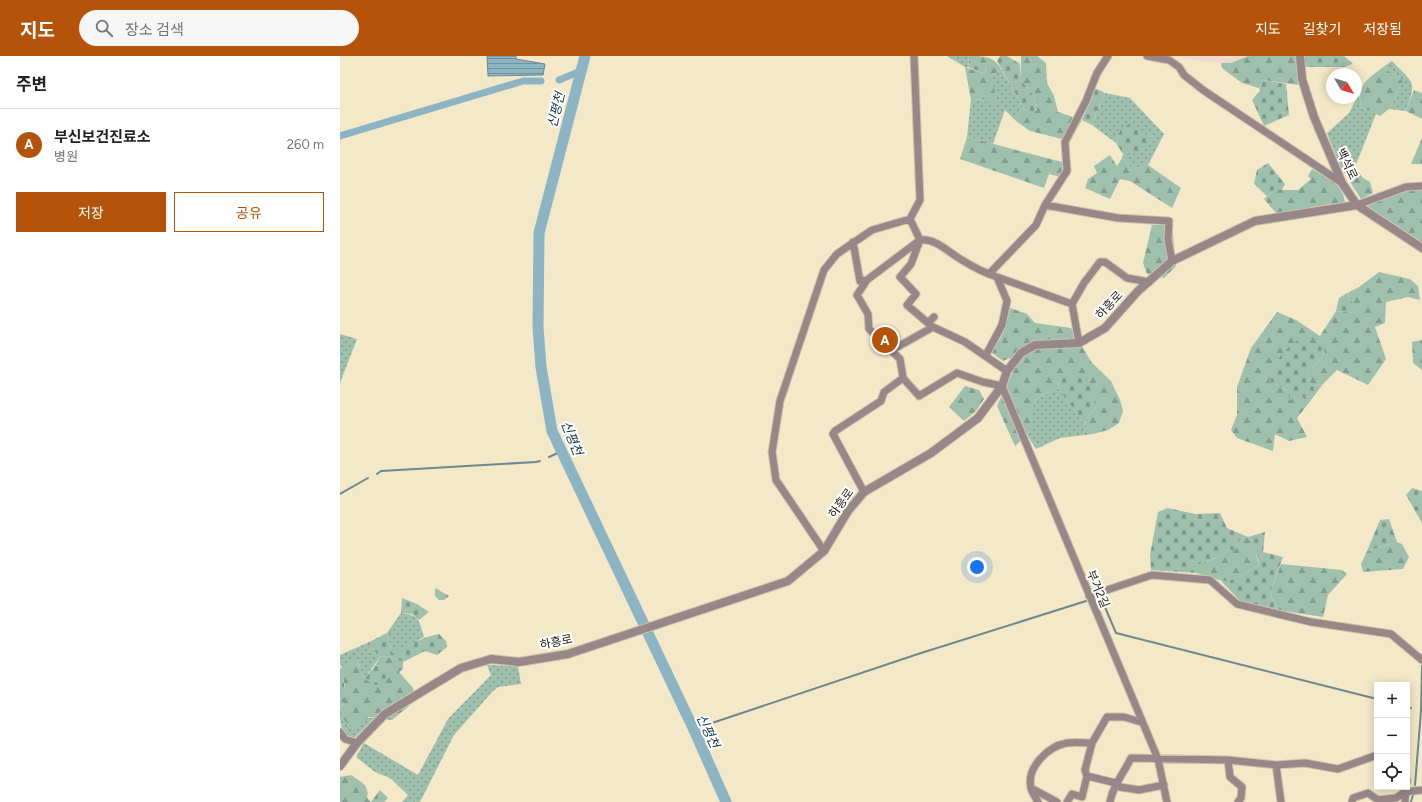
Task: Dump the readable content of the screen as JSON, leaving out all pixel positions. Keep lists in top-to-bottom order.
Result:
{
  "streets": {
    "street": ["백석로", "하흥로", "부거2길"]
  },
  "crossings": [
    ["백석로", "하흥로"],
    ["하흥로", "부거2길"]
  ],
  "water": ["신평천"],
  "north": "bottom right",
  "page": {
    "header": "지도",
    "search": "장소 검색",
    "nav": ["지도", "길찾기", "저장됨"],
    "heading": "주변",
    "list": [
      {
        "mark": "A",
        "name": "부신보건진료소",
        "note": "병원",
        "value": "260 m"
      }
    ],
    "buttons": ["저장", "공유"],
    "pins": "A",
    "map_buttons": ["+", "−"]
  }
}
